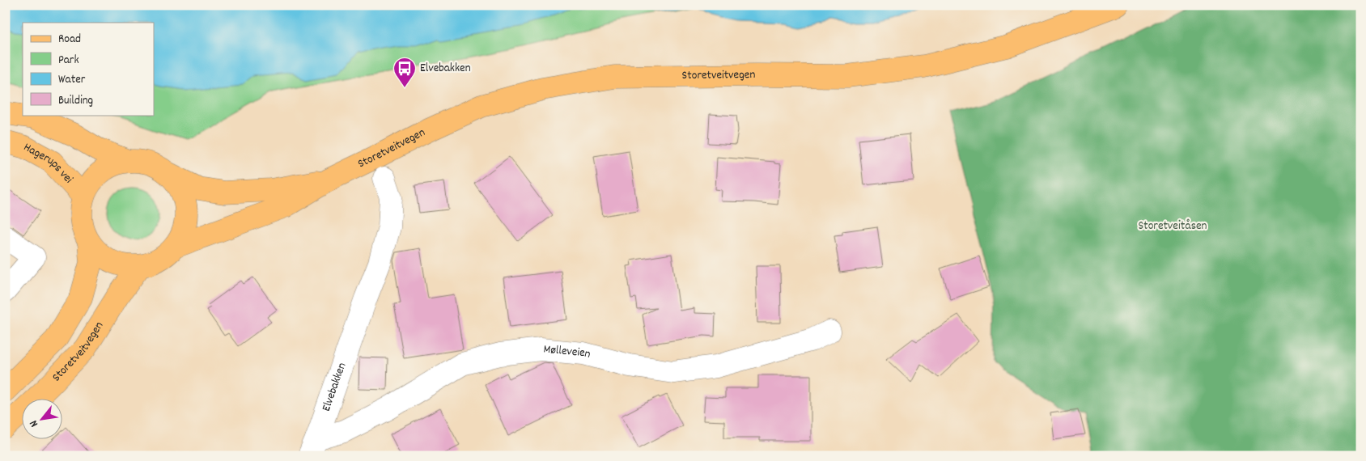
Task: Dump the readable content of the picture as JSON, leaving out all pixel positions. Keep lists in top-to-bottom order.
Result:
{
  "streets": {
    "main road": ["Storetveitvegen", "Hagerups vei"],
    "street": ["Mølleveien", "Elvebakken"]
  },
  "crossings": [
    ["Storetveitvegen", "Hagerups vei"],
    ["Mølleveien", "Elvebakken"]
  ],
  "parks": ["Storetveitåsen"],
  "places": {
    "bus stop": ["Elvebakken"]
  },
  "legend": [
    "Road",
    "Park",
    "Water",
    "Building"
  ],
  "north": "bottom left"
}
